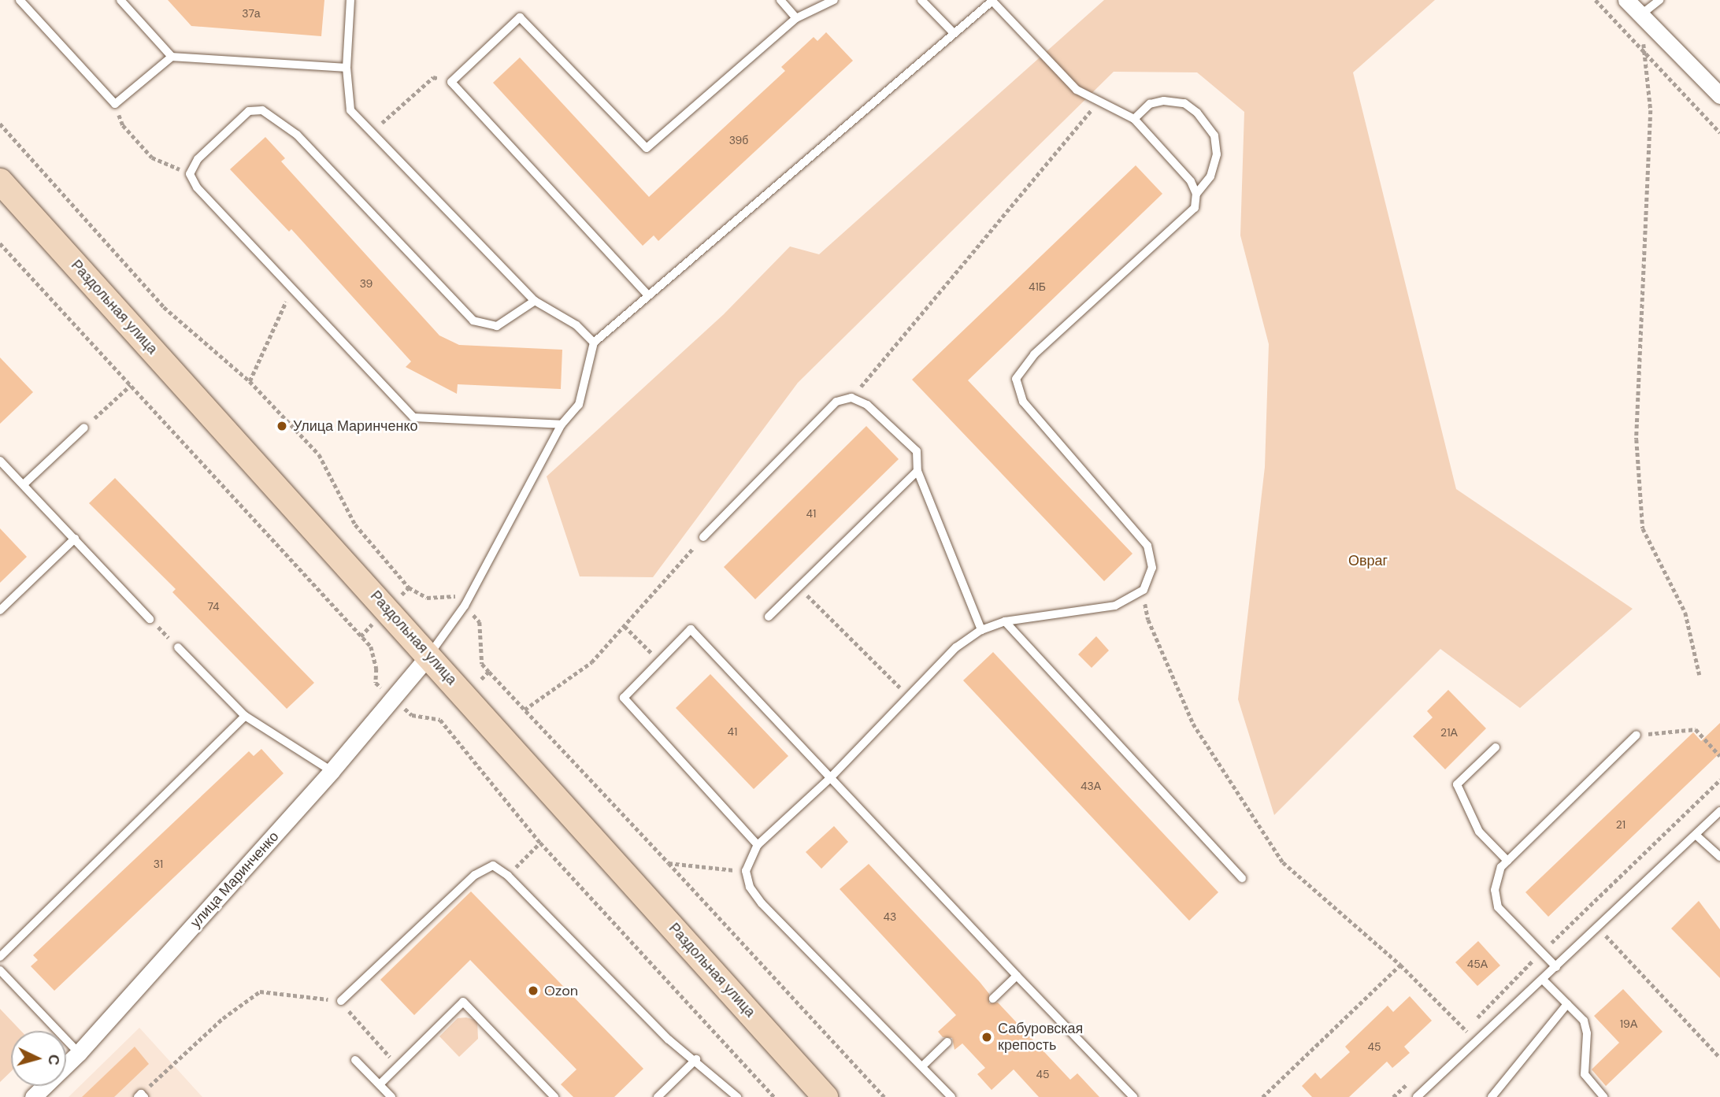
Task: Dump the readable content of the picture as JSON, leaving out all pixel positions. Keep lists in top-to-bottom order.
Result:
{
  "streets": {
    "main road": ["Раздольная улица"],
    "street": ["улица Маринченко"]
  },
  "crossings": [
    ["Раздольная улица", "улица Маринченко"]
  ],
  "parks": ["Овраг"],
  "places": ["Улица Маринченко", "Ozon", "Сабуровская крепость"],
  "house_numbers": [
    "37а",
    "39б",
    "39",
    "41Б",
    "41",
    "74",
    "41",
    "21А",
    "43А",
    "21",
    "31",
    "43",
    "45А",
    "19А",
    "45",
    "45"
  ],
  "north": "right"
}
